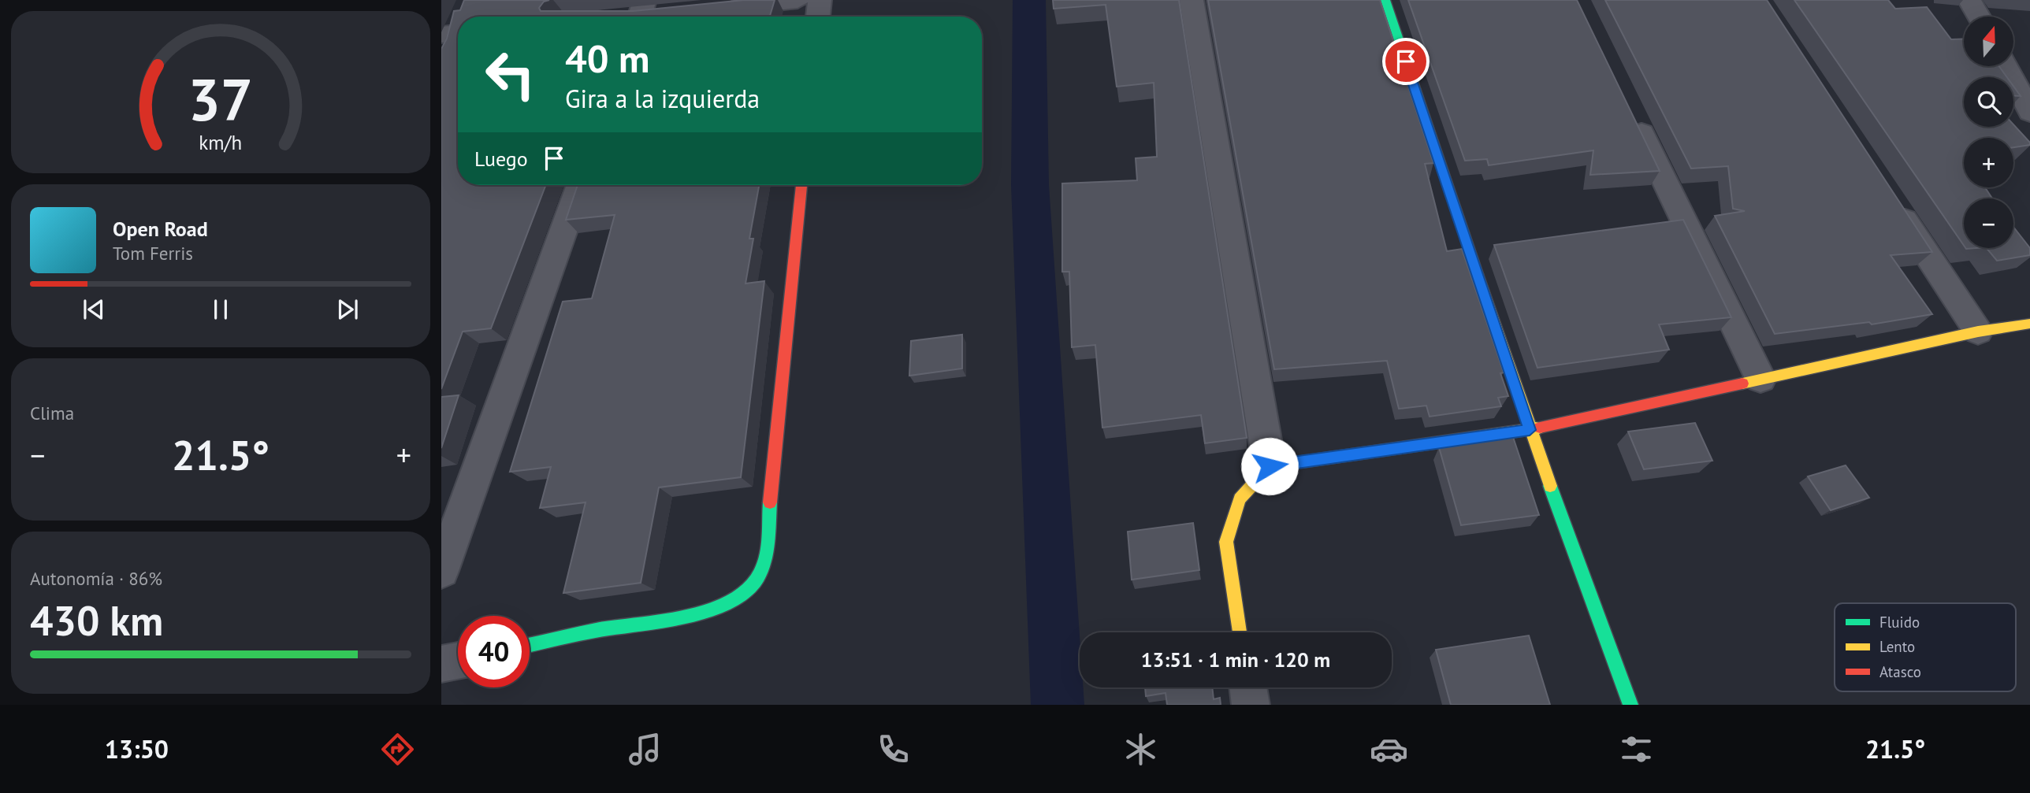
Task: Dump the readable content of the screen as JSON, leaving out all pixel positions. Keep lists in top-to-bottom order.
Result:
{
  "legend": ["Fluido", "Lento", "Atasco"],
  "north": "top",
  "page": {
    "map_buttons": ["+", "−"],
    "turn": ["40 m", "Gira a la izquierda"],
    "then": "Luego",
    "song": ["Open Road", "Tom Ferris"],
    "tile": [
      "Clima",
      ["Autonomía · 86%", "430 km"]
    ],
    "heat": ["−", "21.5°", "+"],
    "limit": "40",
    "trip": "13:51 · 1 min · 120 m",
    "tabs": ["13:50", "21.5°"],
    "gauge": ["37", "km/h"]
  }
}
